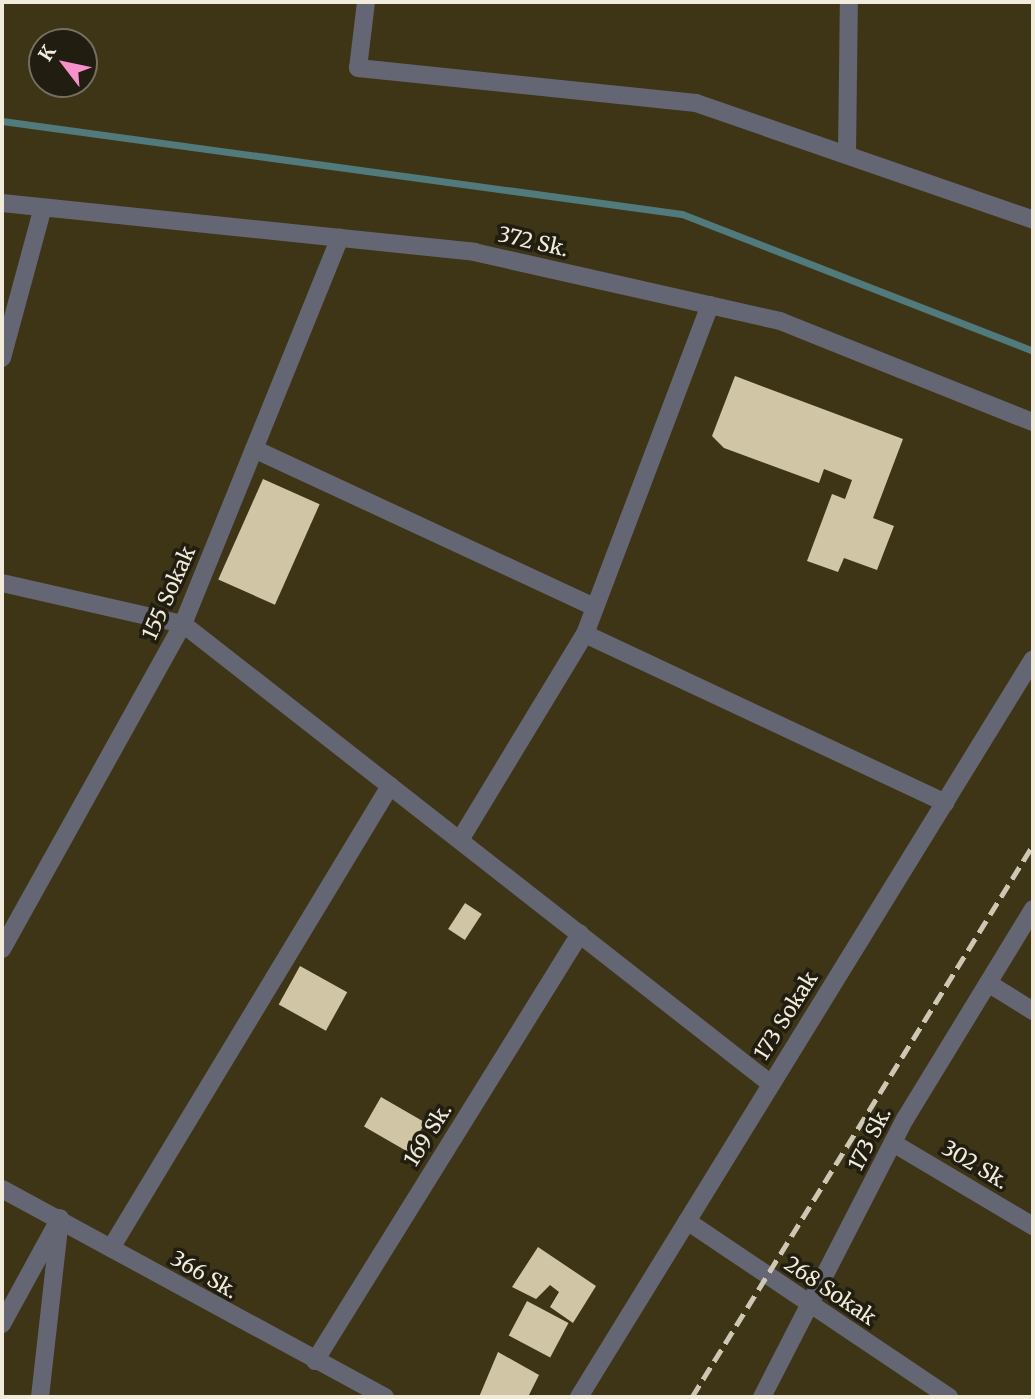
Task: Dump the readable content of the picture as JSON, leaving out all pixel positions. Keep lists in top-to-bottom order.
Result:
{
  "streets": {
    "street": [
      "372 Sk.",
      "155 Sokak",
      "173 Sokak",
      "169 Sk.",
      "173 Sk.",
      "302 Sk.",
      "366 Sk.",
      "268 Sokak"
    ]
  },
  "crossings": [
    ["372 Sk.", "155 Sokak"],
    ["173 Sokak", "268 Sokak"],
    ["169 Sk.", "366 Sk."],
    ["173 Sk.", "302 Sk."],
    ["173 Sk.", "268 Sokak"]
  ],
  "north": "top left"
}
